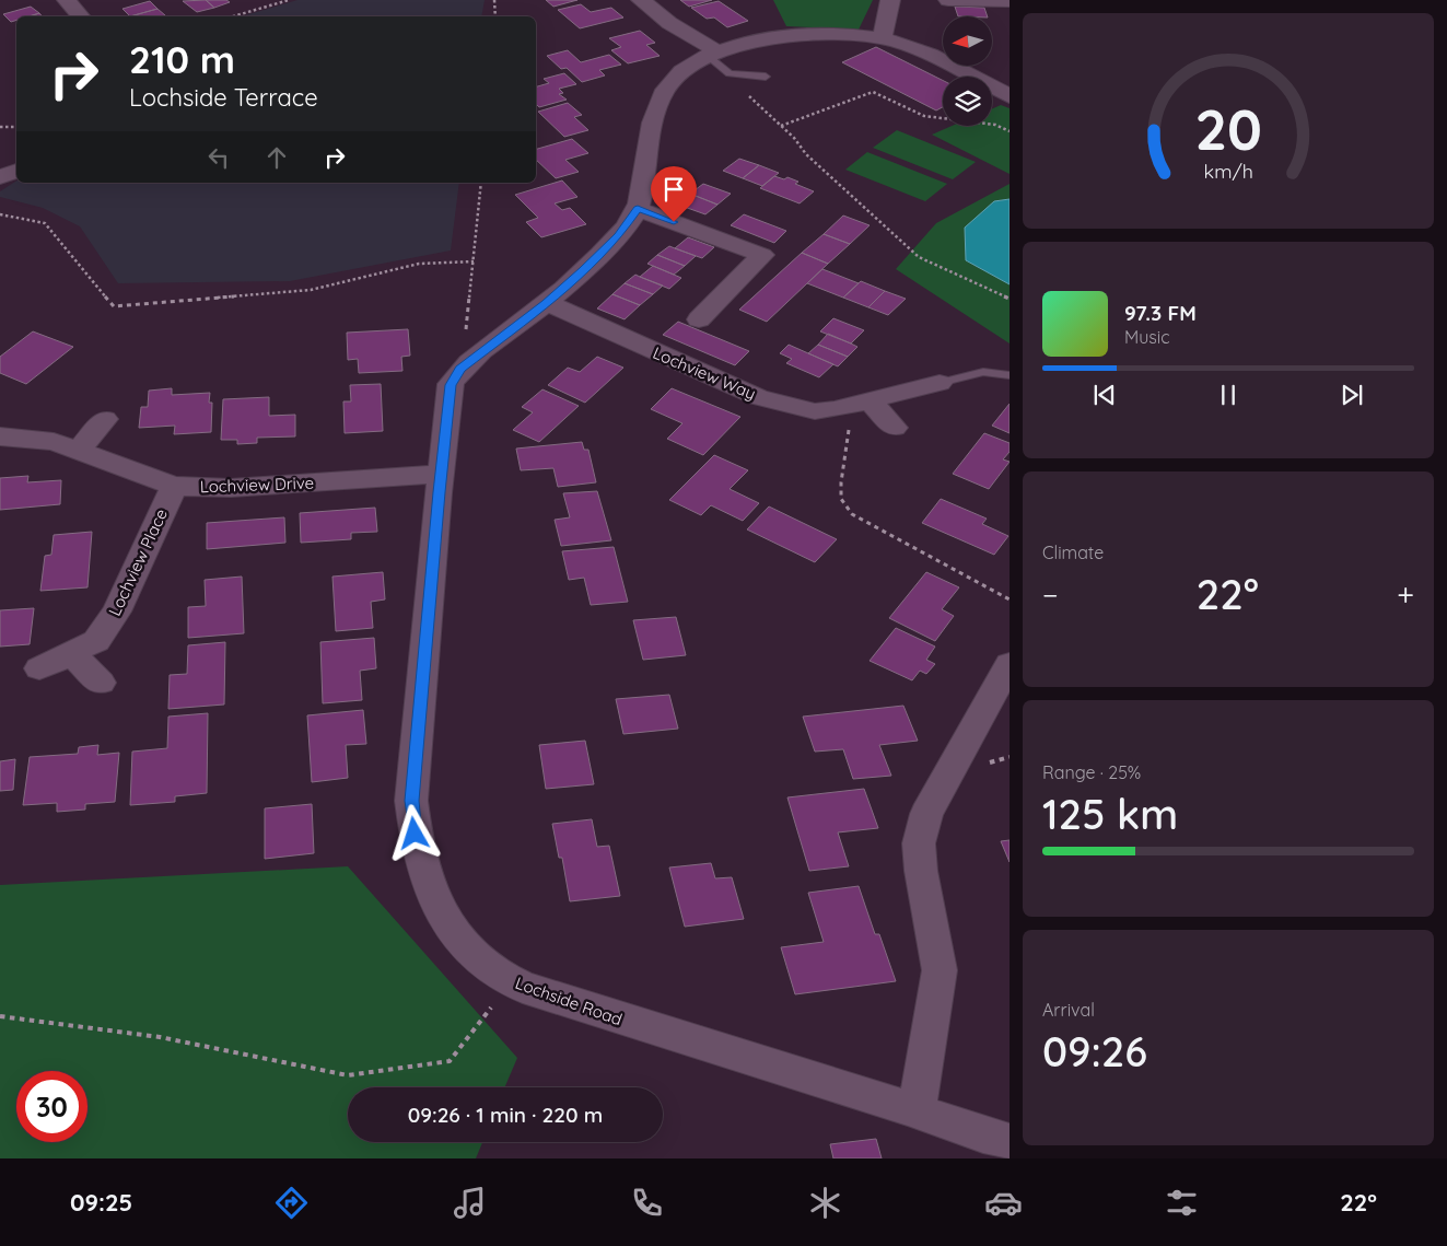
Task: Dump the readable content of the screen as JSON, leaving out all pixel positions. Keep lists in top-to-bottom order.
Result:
{
  "streets": {
    "street": [
      "Lochview Way",
      "Lochview Drive",
      "Lochview Place",
      "Lochside Road"
    ]
  },
  "crossings": [
    ["Lochview Way", "Lochside Road"],
    ["Lochview Drive", "Lochview Place"],
    ["Lochview Drive", "Lochside Road"]
  ],
  "north": "left",
  "page": {
    "turn": ["210 m", "Lochside Terrace"],
    "song": ["97.3 FM", "Music"],
    "tile": [
      "Climate",
      ["Range · 25%", "125 km"],
      ["Arrival", "09:26"]
    ],
    "heat": ["−", "22°", "+"],
    "limit": "30",
    "trip": "09:26 · 1 min · 220 m",
    "tabs": ["09:25", "22°"],
    "gauge": ["20", "km/h"]
  }
}
